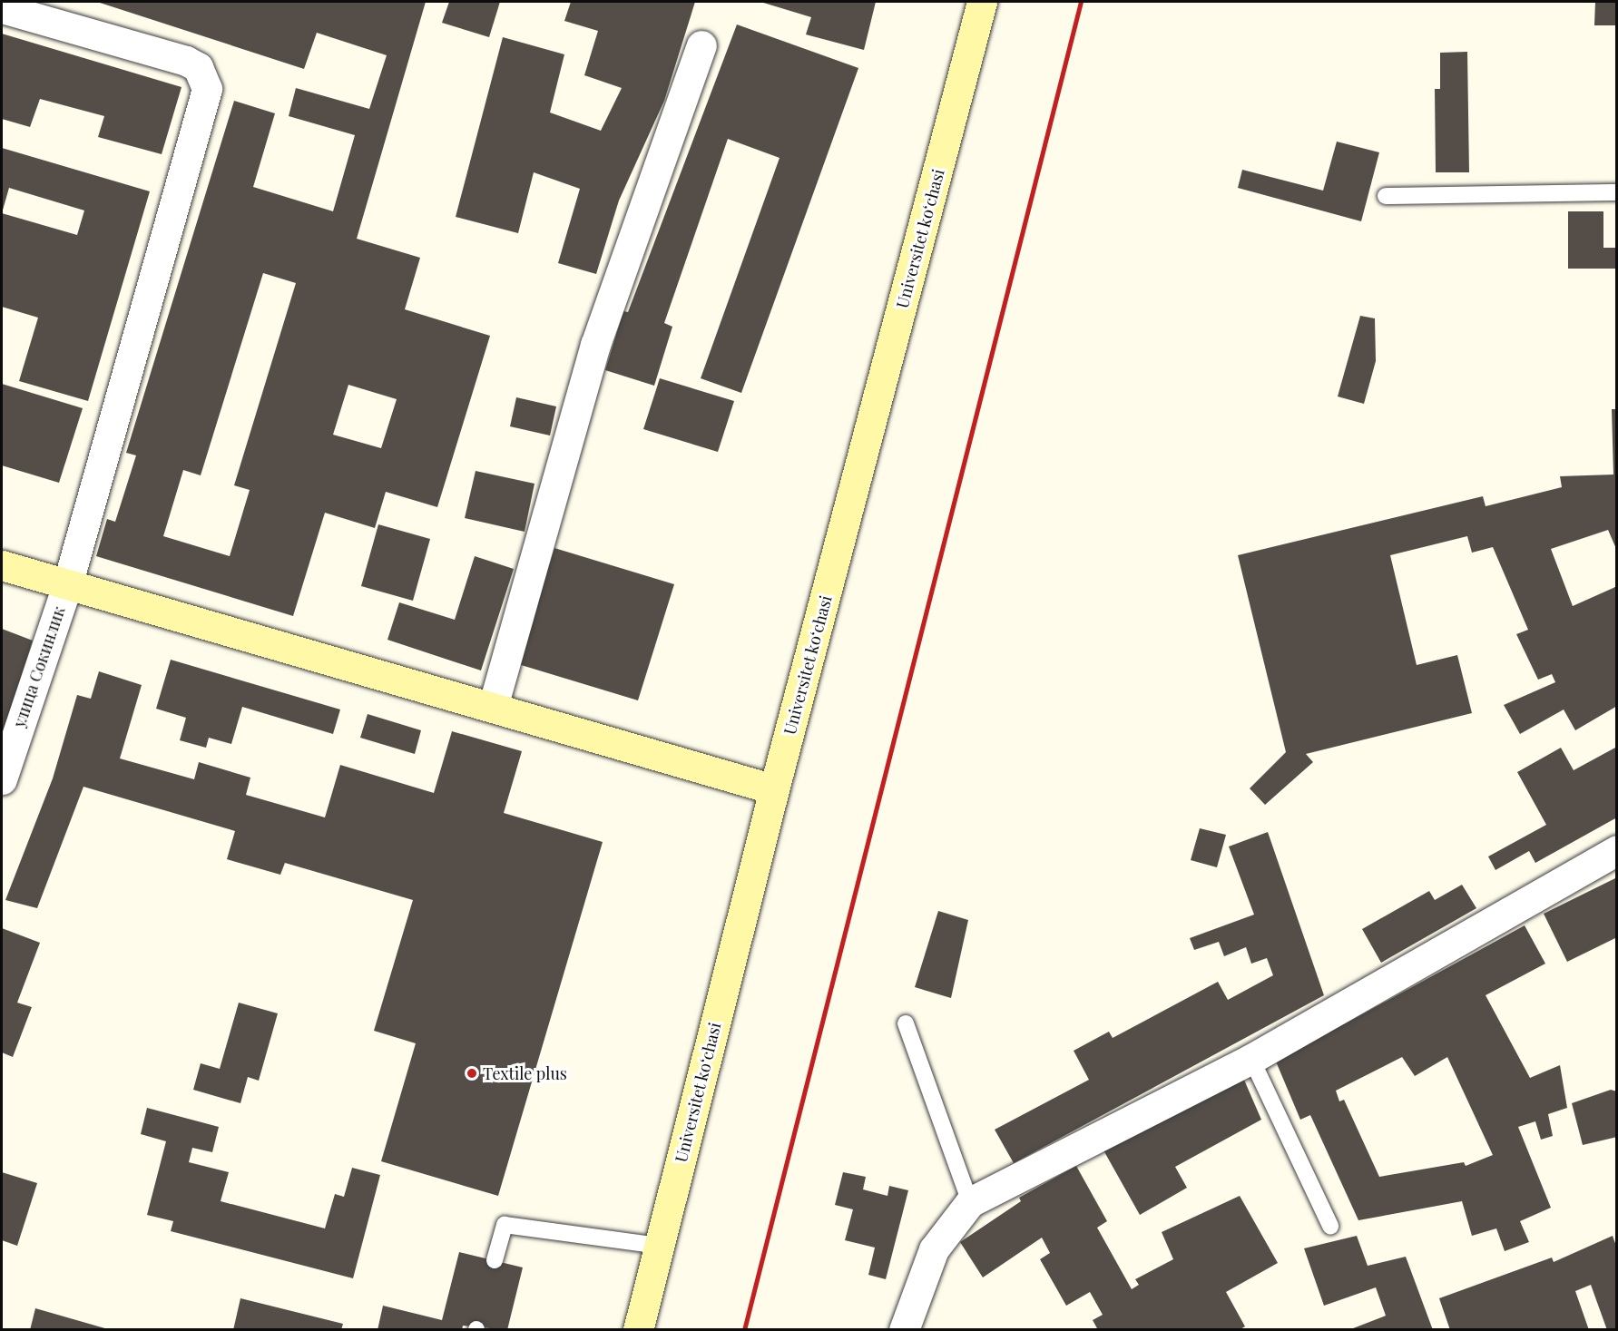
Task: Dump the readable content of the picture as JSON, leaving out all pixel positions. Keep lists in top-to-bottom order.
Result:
{
  "streets": {
    "main road": ["Universitet kо‘chasi"],
    "street": ["улица Сокинлик"]
  },
  "places": ["Textile plus"]
}
